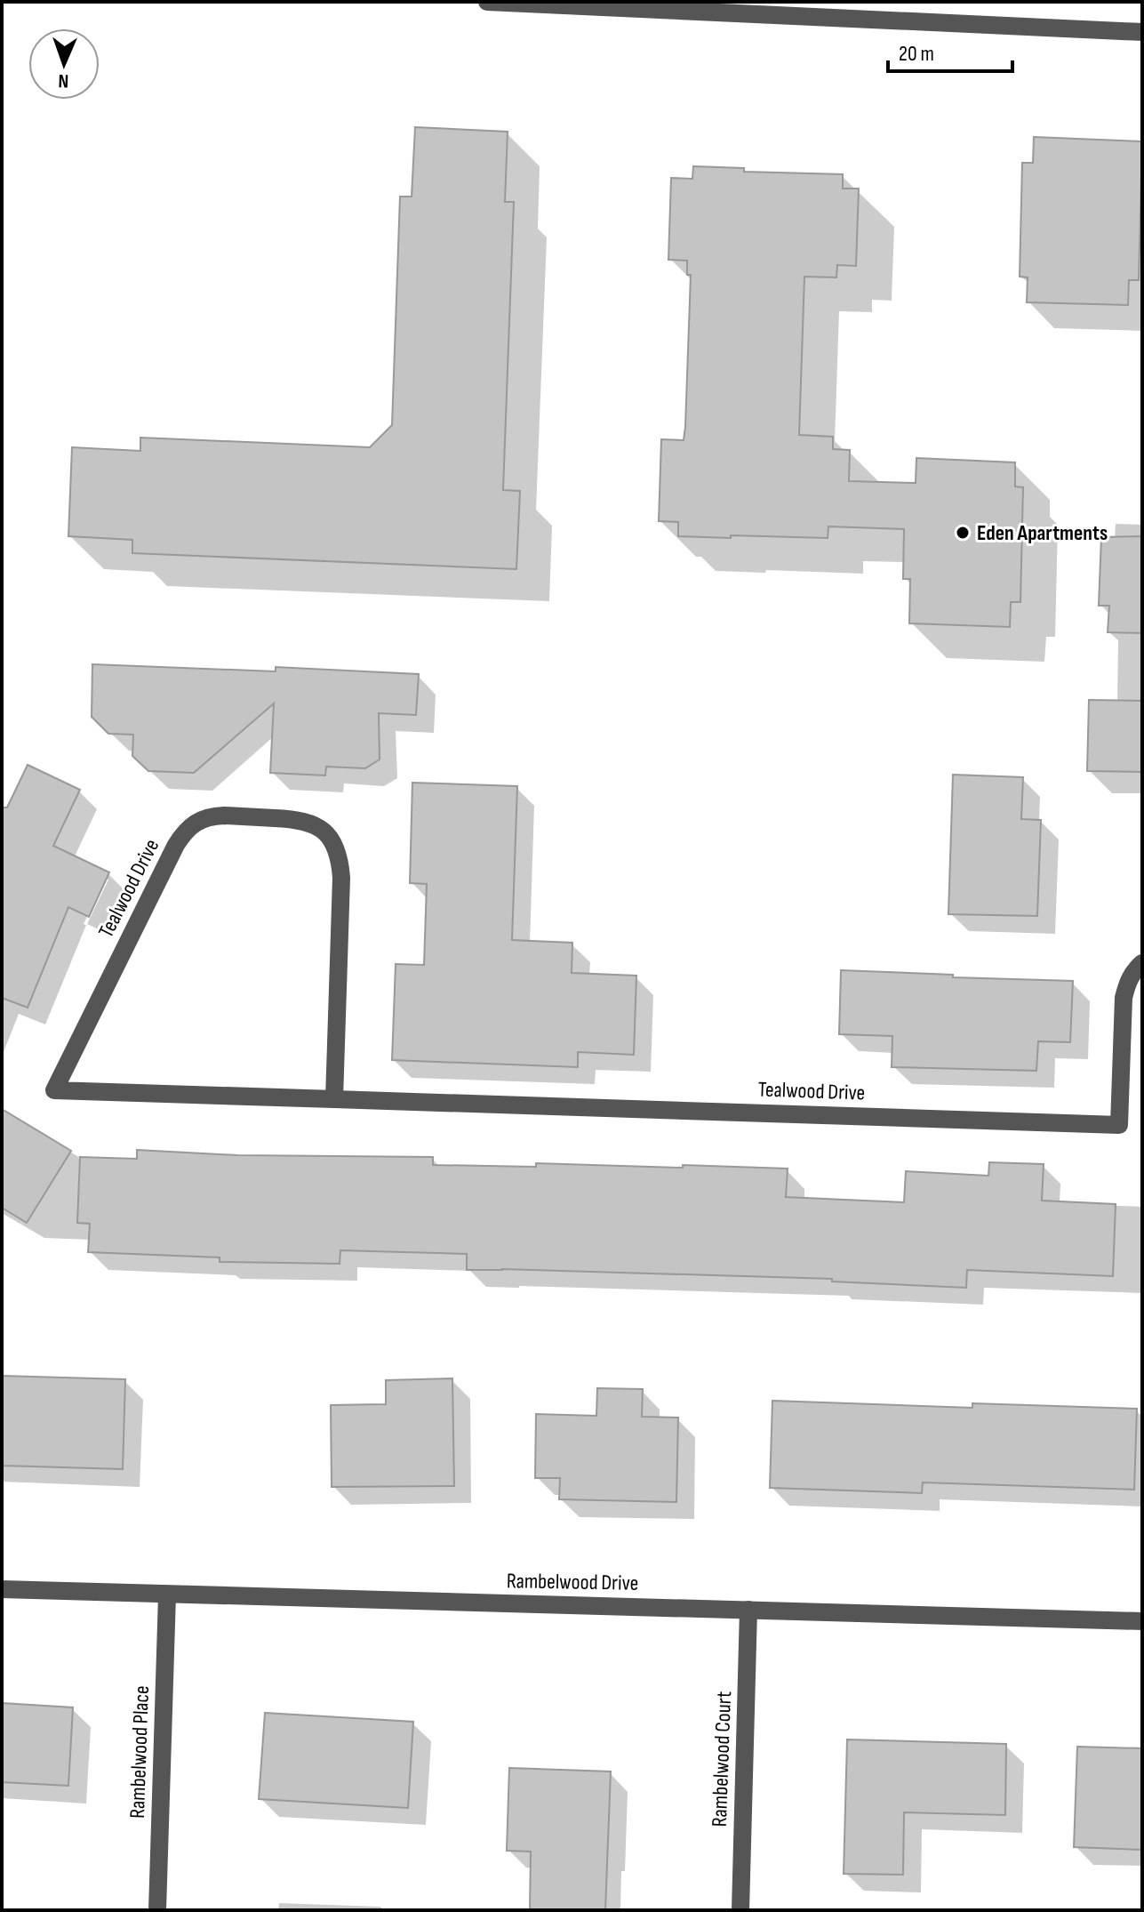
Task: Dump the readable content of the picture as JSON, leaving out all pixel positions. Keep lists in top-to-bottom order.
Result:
{
  "streets": {
    "street": [
      "Tealwood Drive",
      "Rambelwood Drive",
      "Rambelwood Place",
      "Rambelwood Court"
    ]
  },
  "crossings": [
    ["Rambelwood Drive", "Rambelwood Place"],
    ["Rambelwood Drive", "Rambelwood Court"]
  ],
  "places": ["Eden Apartments"],
  "scale_bar": "20 m",
  "north": "bottom"
}
